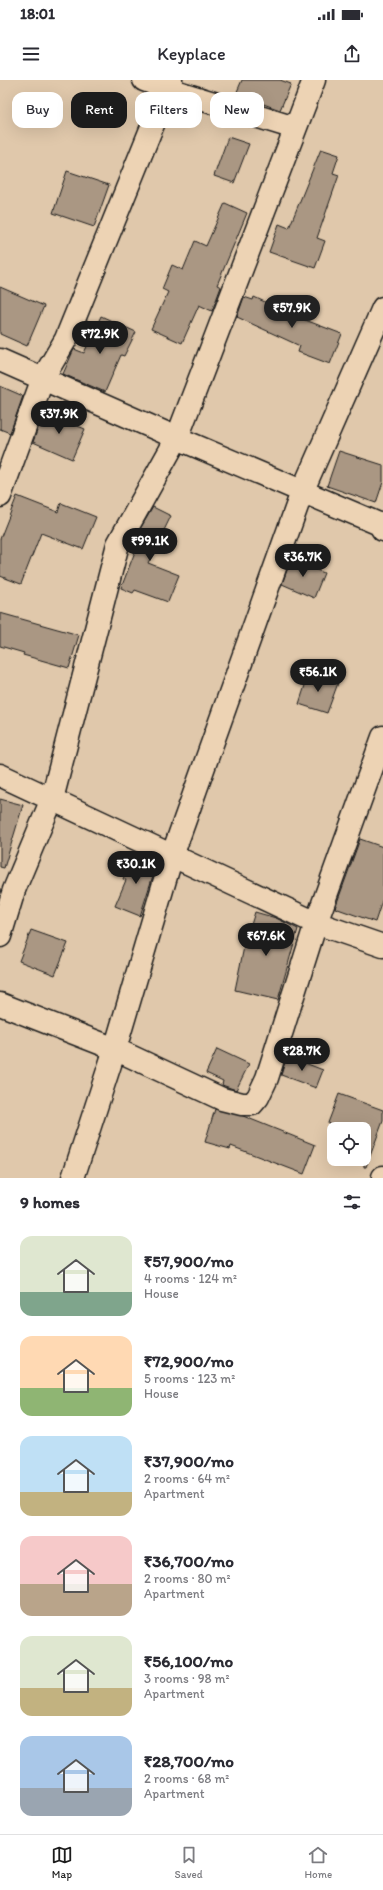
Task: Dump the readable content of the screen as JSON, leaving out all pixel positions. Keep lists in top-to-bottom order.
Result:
{
  "page": {
    "status": "18:01",
    "header": "Keyplace",
    "chip": [
      "Buy",
      "Rent",
      "Filters",
      "New"
    ],
    "price": [
      "₹57.9K",
      "₹72.9K",
      "₹37.9K",
      "₹99.1K",
      "₹36.7K",
      "₹56.1K",
      "₹30.1K",
      "₹67.6K",
      "₹28.7K"
    ],
    "heading": "9 homes",
    "list": [
      {
        "name": "₹57,900/mo",
        "note": "4 rooms · 124 m² · House"
      },
      {
        "name": "₹72,900/mo",
        "note": "5 rooms · 123 m² · House"
      },
      {
        "name": "₹37,900/mo",
        "note": "2 rooms · 64 m² · Apartment"
      },
      {
        "name": "₹36,700/mo",
        "note": "2 rooms · 80 m² · Apartment"
      },
      {
        "name": "₹56,100/mo",
        "note": "3 rooms · 98 m² · Apartment"
      },
      {
        "name": "₹28,700/mo",
        "note": "2 rooms · 68 m² · Apartment"
      }
    ],
    "tabs": ["Map", "Saved", "Home"]
  }
}
